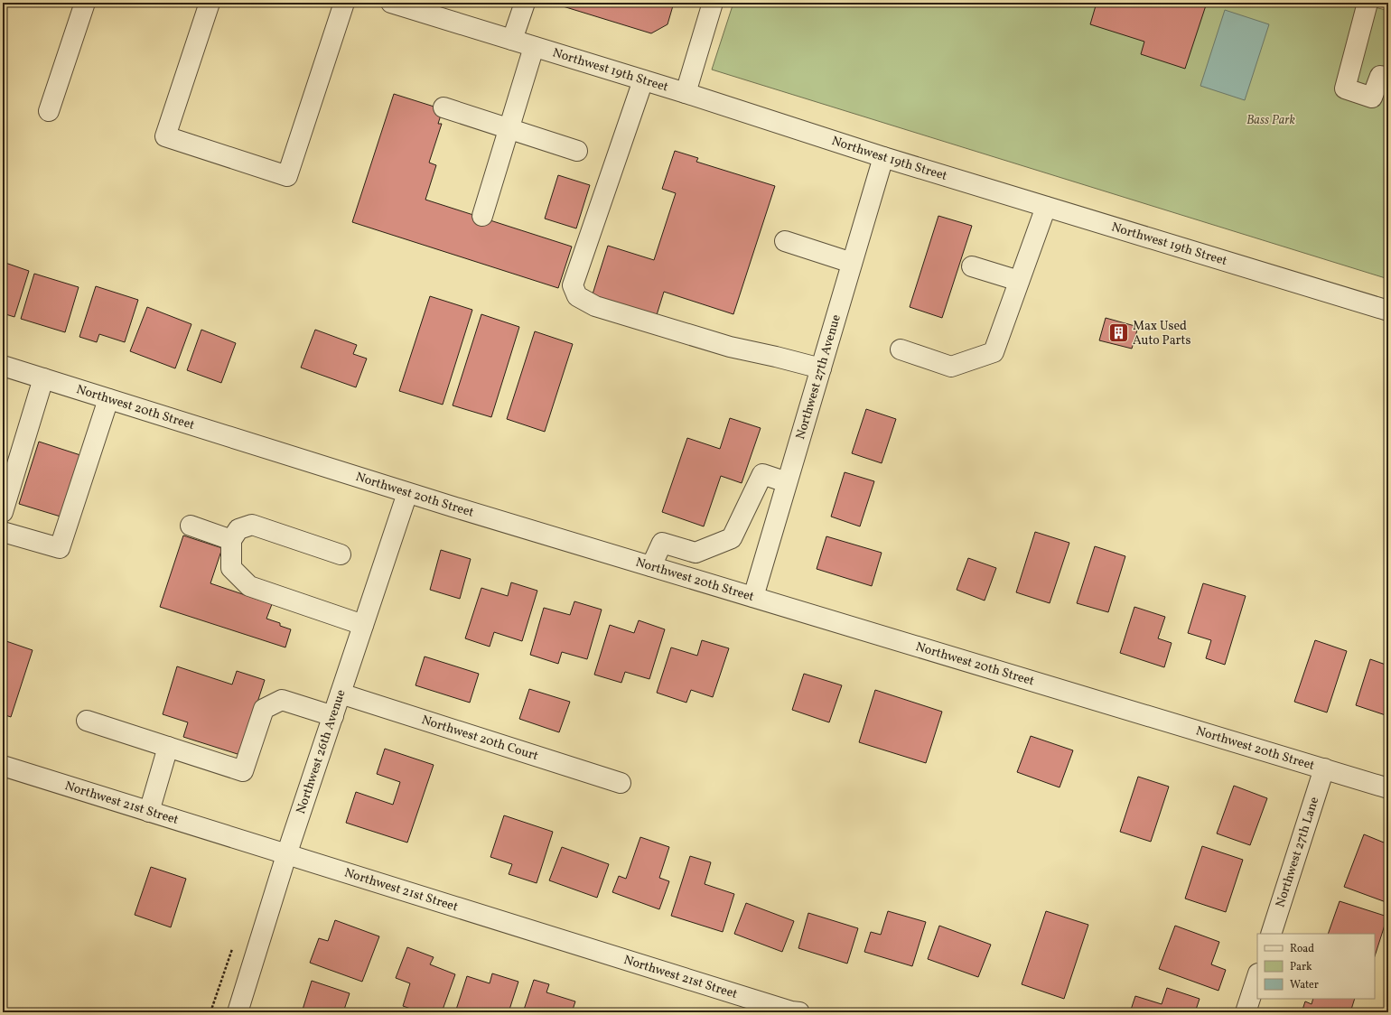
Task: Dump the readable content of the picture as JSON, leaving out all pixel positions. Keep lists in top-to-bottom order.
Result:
{
  "streets": {
    "street": [
      "Northwest 19th Street",
      "Northwest 27th Avenue",
      "Northwest 20th Street",
      "Northwest 20th Court",
      "Northwest 26th Avenue",
      "Northwest 21st Street",
      "Northwest 27th Lane"
    ]
  },
  "crossings": [
    ["Northwest 19th Street", "Northwest 27th Avenue"],
    ["Northwest 27th Avenue", "Northwest 20th Street"],
    ["Northwest 20th Street", "Northwest 26th Avenue"],
    ["Northwest 20th Street", "Northwest 27th Lane"],
    ["Northwest 20th Court", "Northwest 26th Avenue"],
    ["Northwest 26th Avenue", "Northwest 21st Street"]
  ],
  "parks": ["Bass Park"],
  "places": {
    "building": ["Max Used Auto Parts"]
  },
  "legend": ["Road", "Park", "Water"]
}
